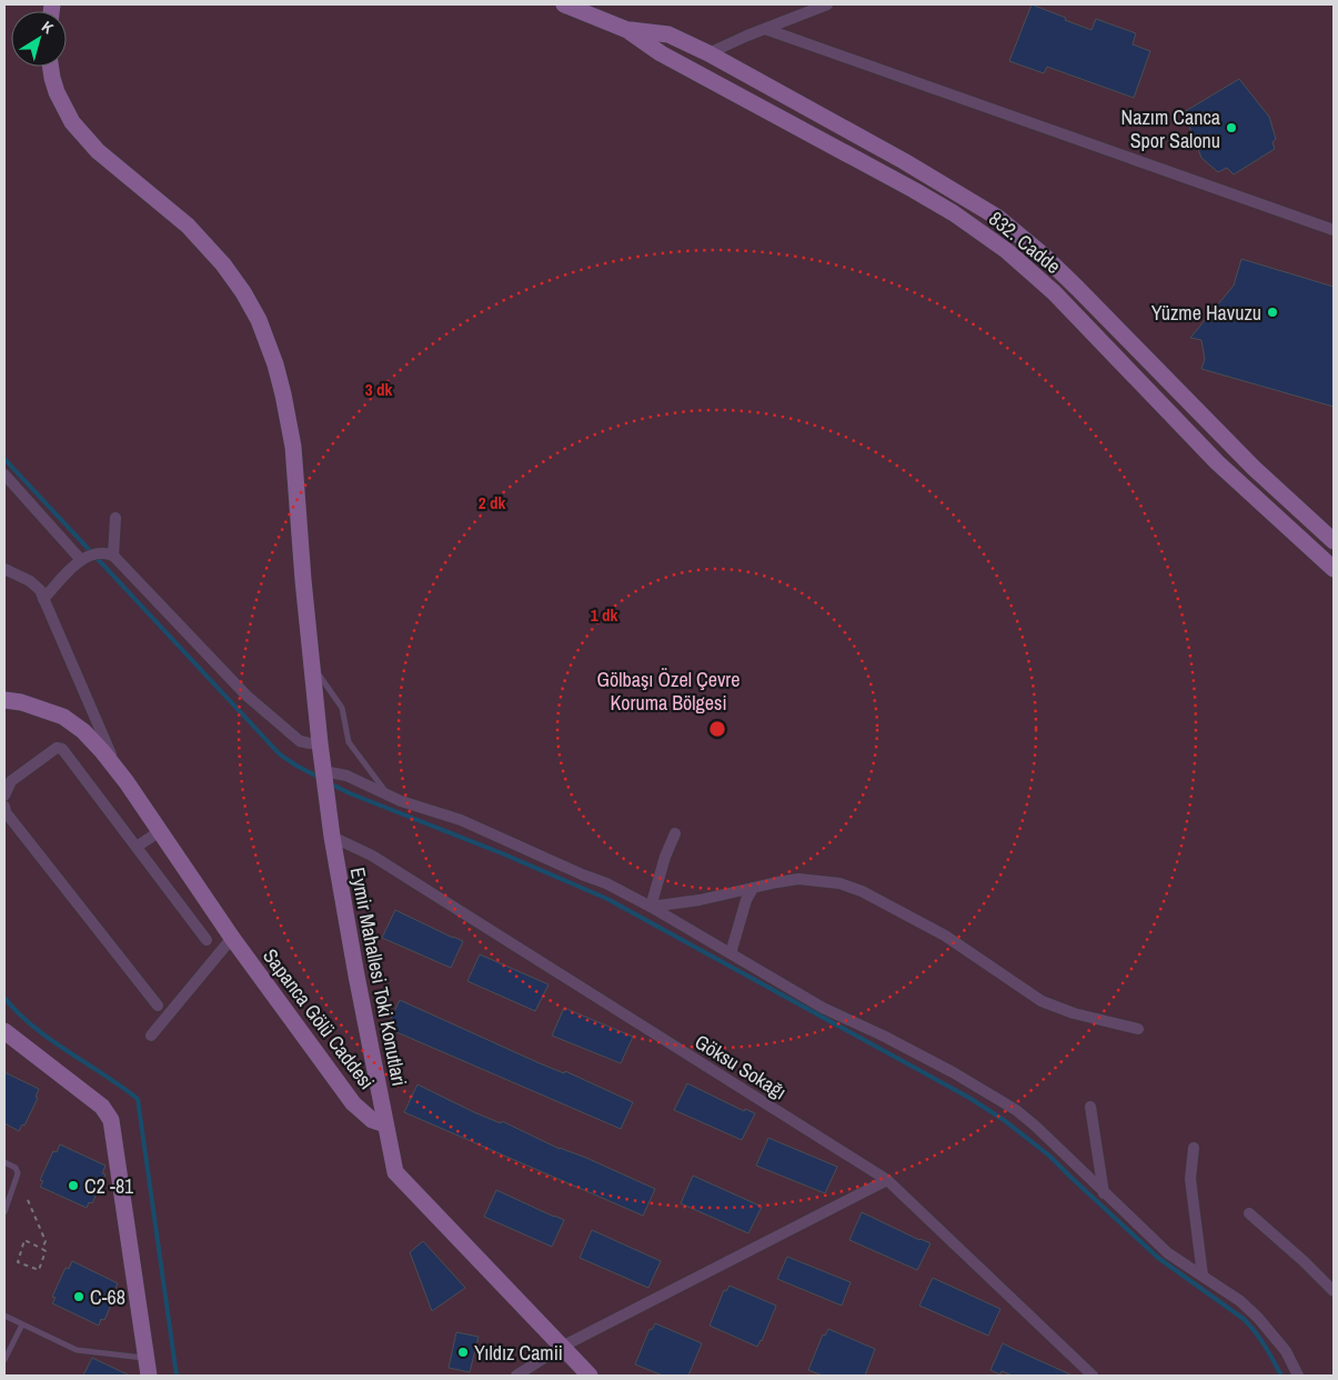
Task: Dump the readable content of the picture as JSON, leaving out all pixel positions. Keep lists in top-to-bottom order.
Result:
{
  "streets": {
    "street": [
      "832. Cadde",
      "Eymir Mahallesi Toki Konutlari",
      "Sapanca Gölü Caddesi",
      "Göksu Sokağı"
    ]
  },
  "crossings": [
    ["Eymir Mahallesi Toki Konutlari", "Sapanca Gölü Caddesi"],
    ["Eymir Mahallesi Toki Konutlari", "Göksu Sokağı"]
  ],
  "parks": ["Gölbaşı Özel Çevre Koruma Bölgesi"],
  "places": [
    "Nazım Canca Spor Salonu",
    "Yüzme Havuzu",
    "C2 -81",
    "C-68",
    "Yıldız Camii"
  ],
  "north": "top right",
  "rings": ["3 dk", "2 dk", "1 dk"]
}
